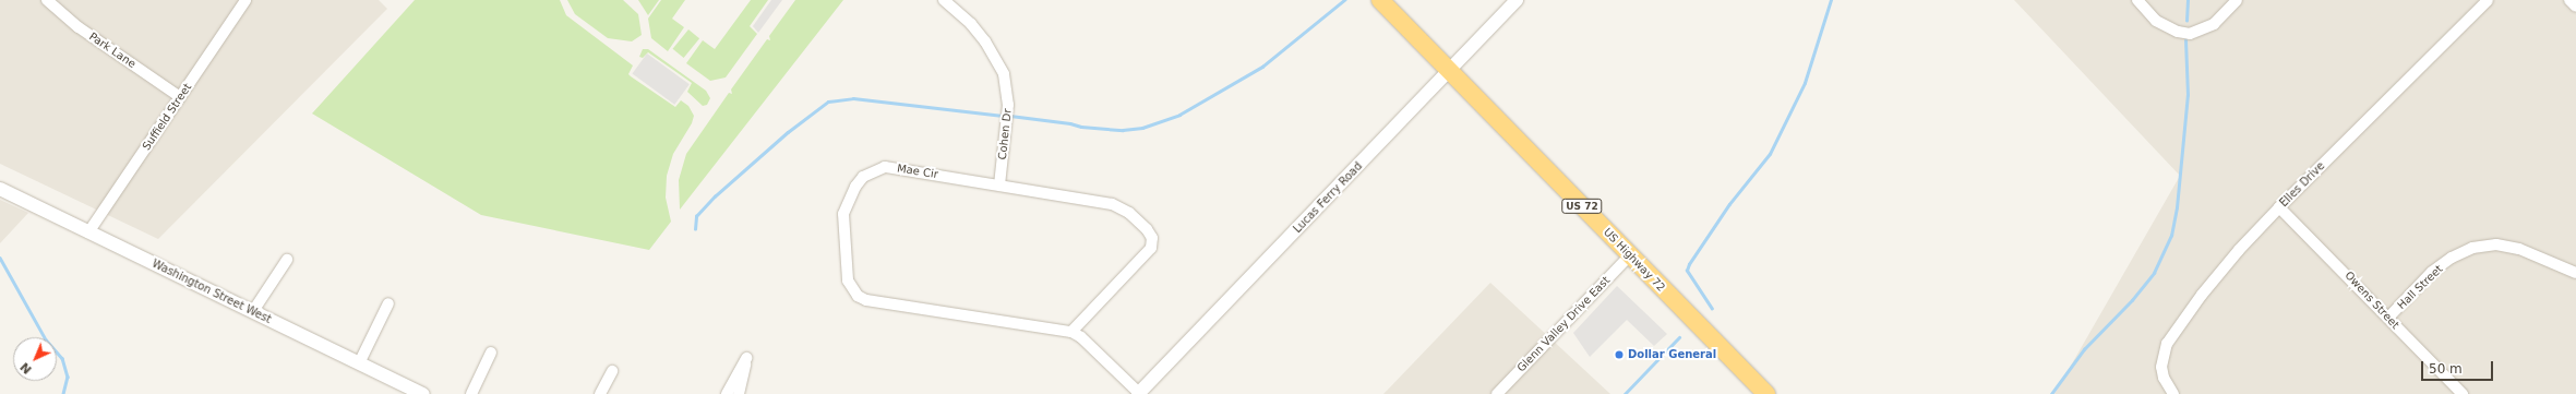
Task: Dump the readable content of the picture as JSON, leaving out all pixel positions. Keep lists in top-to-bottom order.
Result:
{
  "streets": {
    "highway": ["US 72", "US Highway 72"],
    "street": [
      "Park Lane",
      "Suffield Street",
      "Cohen Dr",
      "Mae Cir",
      "Elles Drive",
      "Lucas Ferry Road",
      "Hall Street",
      "Washington Street West",
      "Owens Street",
      "Glenn Valley Drive East"
    ]
  },
  "crossings": [
    ["Park Lane", "Suffield Street"],
    ["Suffield Street", "Washington Street West"],
    ["Cohen Dr", "Mae Cir"],
    ["Mae Cir", "Lucas Ferry Road"],
    ["Elles Drive", "Owens Street"],
    ["Lucas Ferry Road", "US 72"],
    ["Lucas Ferry Road", "US Highway 72"],
    ["US 72", "US Highway 72"],
    ["US Highway 72", "Glenn Valley Drive East"],
    ["Hall Street", "Owens Street"]
  ],
  "places": ["Dollar General"],
  "scale_bar": "50 m",
  "north": "bottom left"
}
